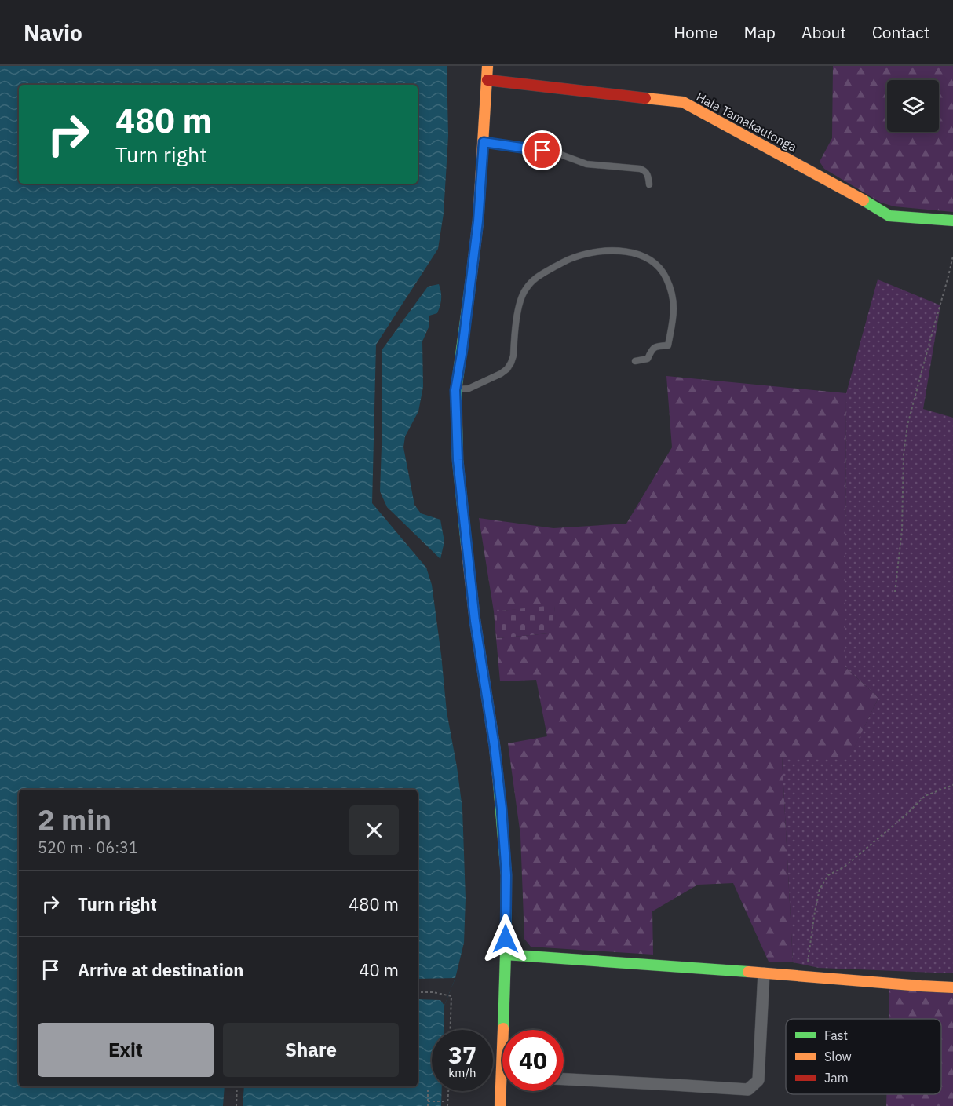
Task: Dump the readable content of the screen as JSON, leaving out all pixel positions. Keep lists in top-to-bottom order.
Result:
{
  "streets": {
    "street": ["Hala Tamakautonga"]
  },
  "legend": ["Fast", "Slow", "Jam"],
  "page": {
    "header": "Navio",
    "nav": [
      "Home",
      "Map",
      "About",
      "Contact"
    ],
    "turn": ["480 m", "Turn right"],
    "heading": ["2 min", "520 m · 06:31"],
    "list": [
      {
        "name": "Turn right",
        "value": "480 m"
      },
      {
        "name": "Arrive at destination",
        "value": "40 m"
      }
    ],
    "buttons": ["Exit", "Share"],
    "speed": "37 km/h",
    "limit": "40"
  }
}
